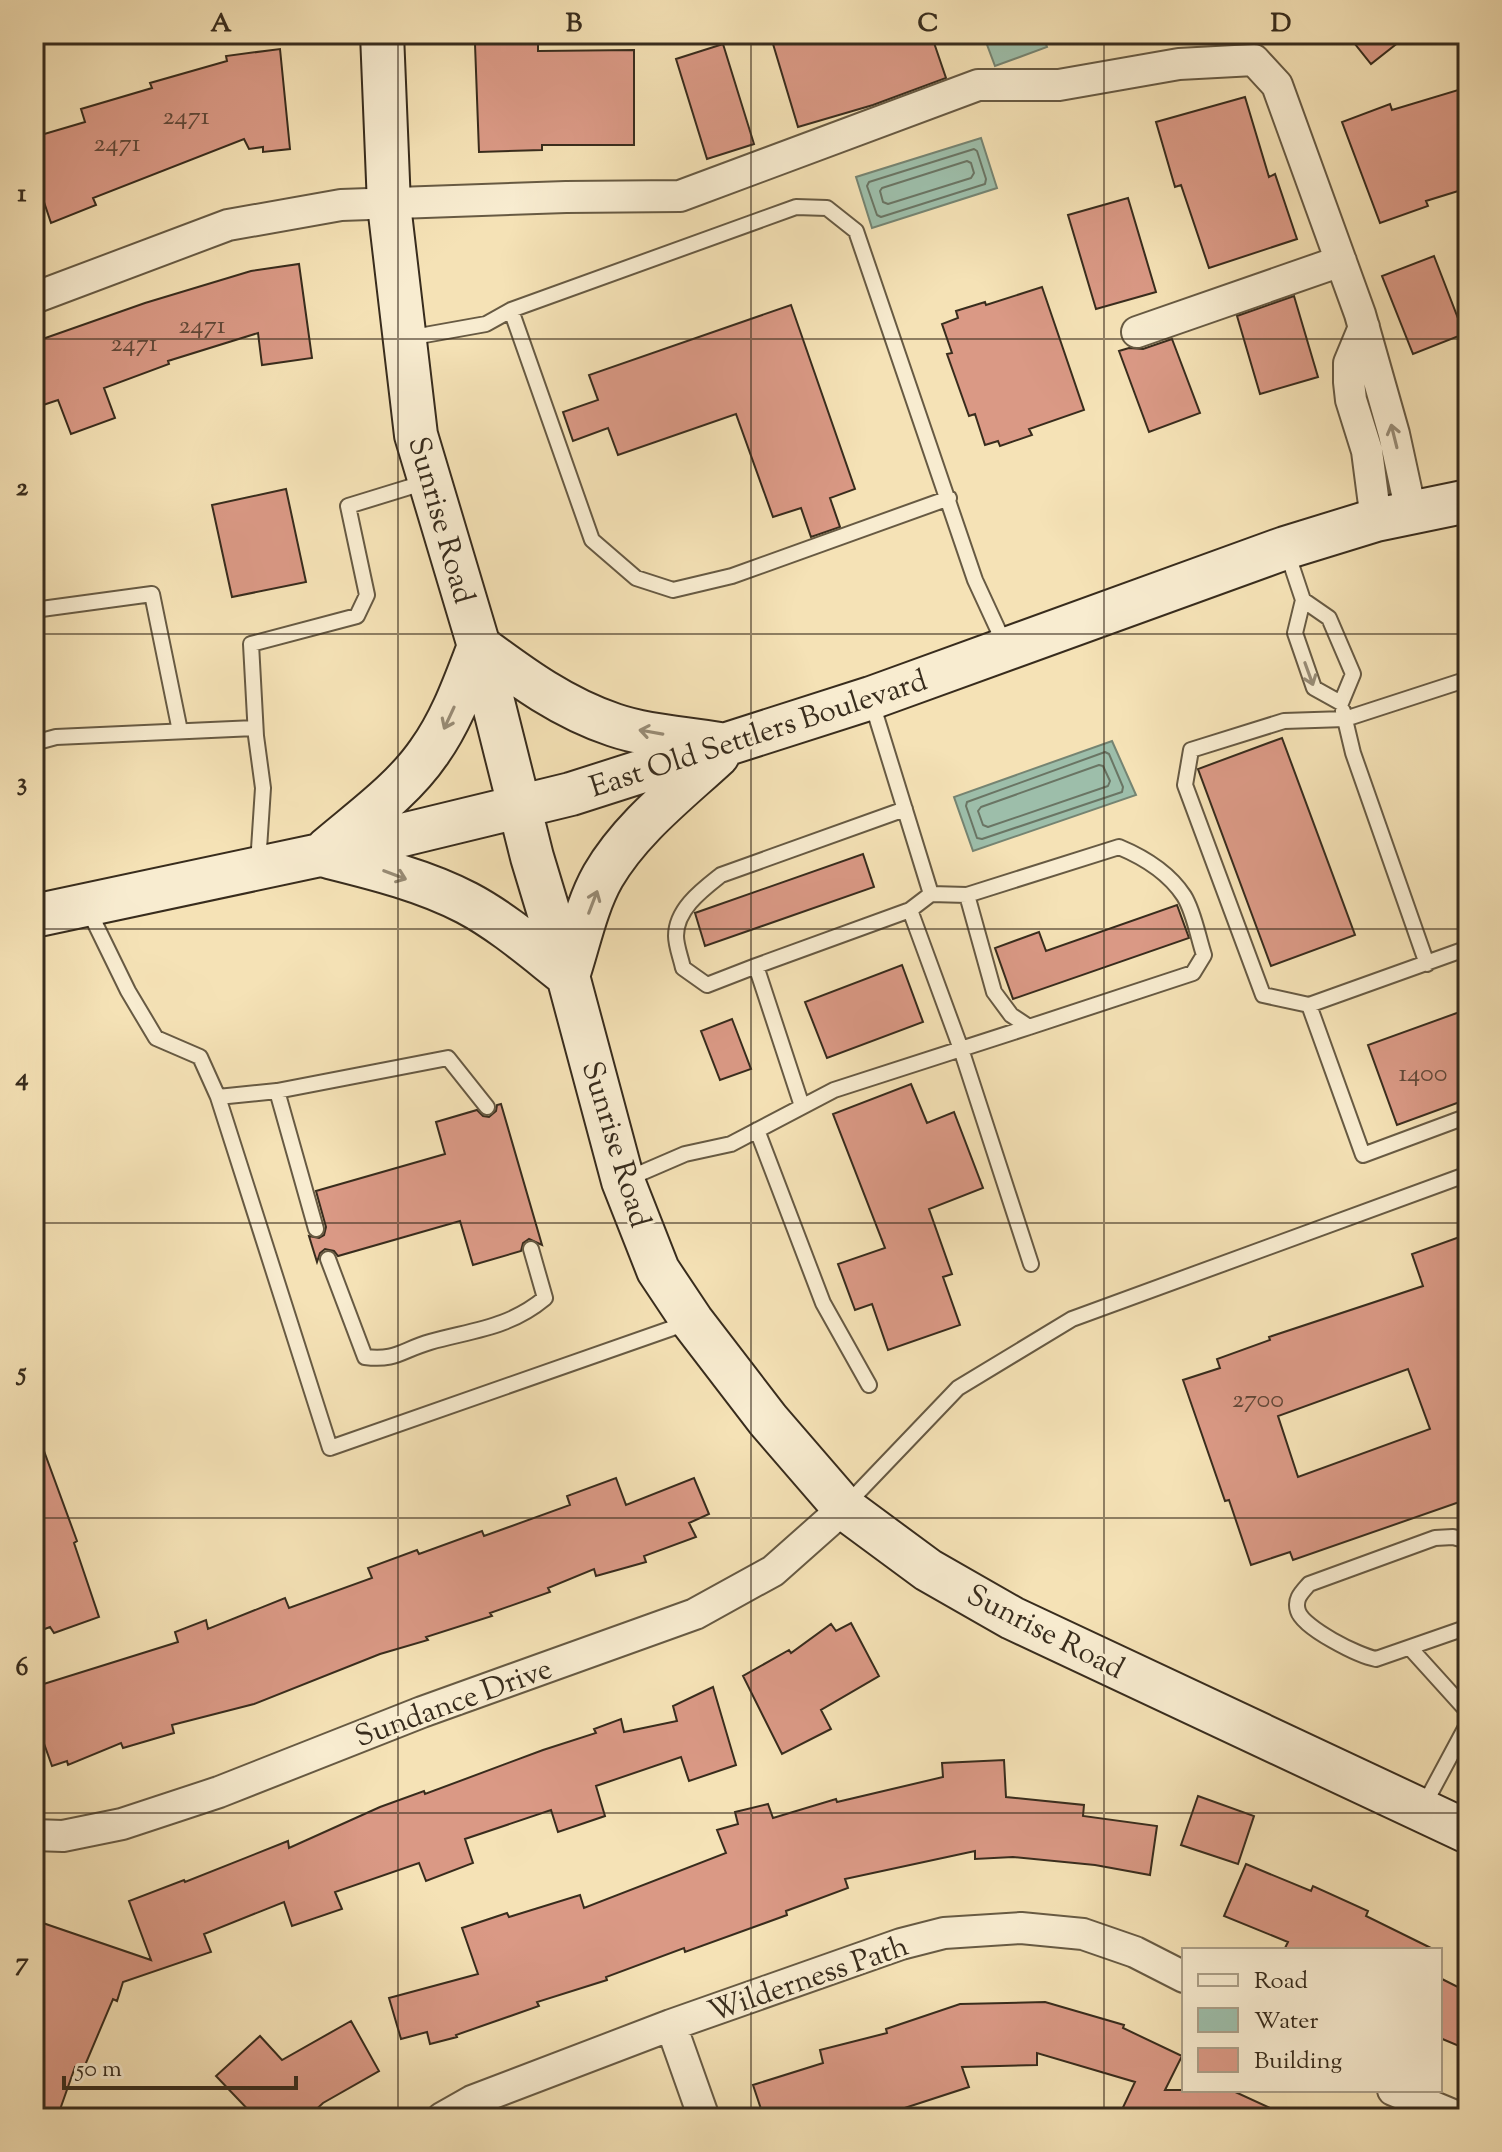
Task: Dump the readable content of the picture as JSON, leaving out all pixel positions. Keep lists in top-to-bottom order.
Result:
{
  "streets": {
    "main road": ["Sunrise Road", "East Old Settlers Boulevard"],
    "street": ["Sundance Drive", "Wilderness Path"]
  },
  "crossings": [
    ["Sunrise Road", "East Old Settlers Boulevard"],
    ["Sunrise Road", "Sundance Drive"]
  ],
  "house_numbers": [
    "2471",
    "2471",
    "2471",
    "2471",
    "1400",
    "2700"
  ],
  "legend": ["Road", "Water", "Building"],
  "scale_bar": "50 m",
  "grid": {
    "columns": [
      "A",
      "B",
      "C",
      "D"
    ],
    "rows": [
      "1",
      "2",
      "3",
      "4",
      "5",
      "6",
      "7"
    ]
  }
}
